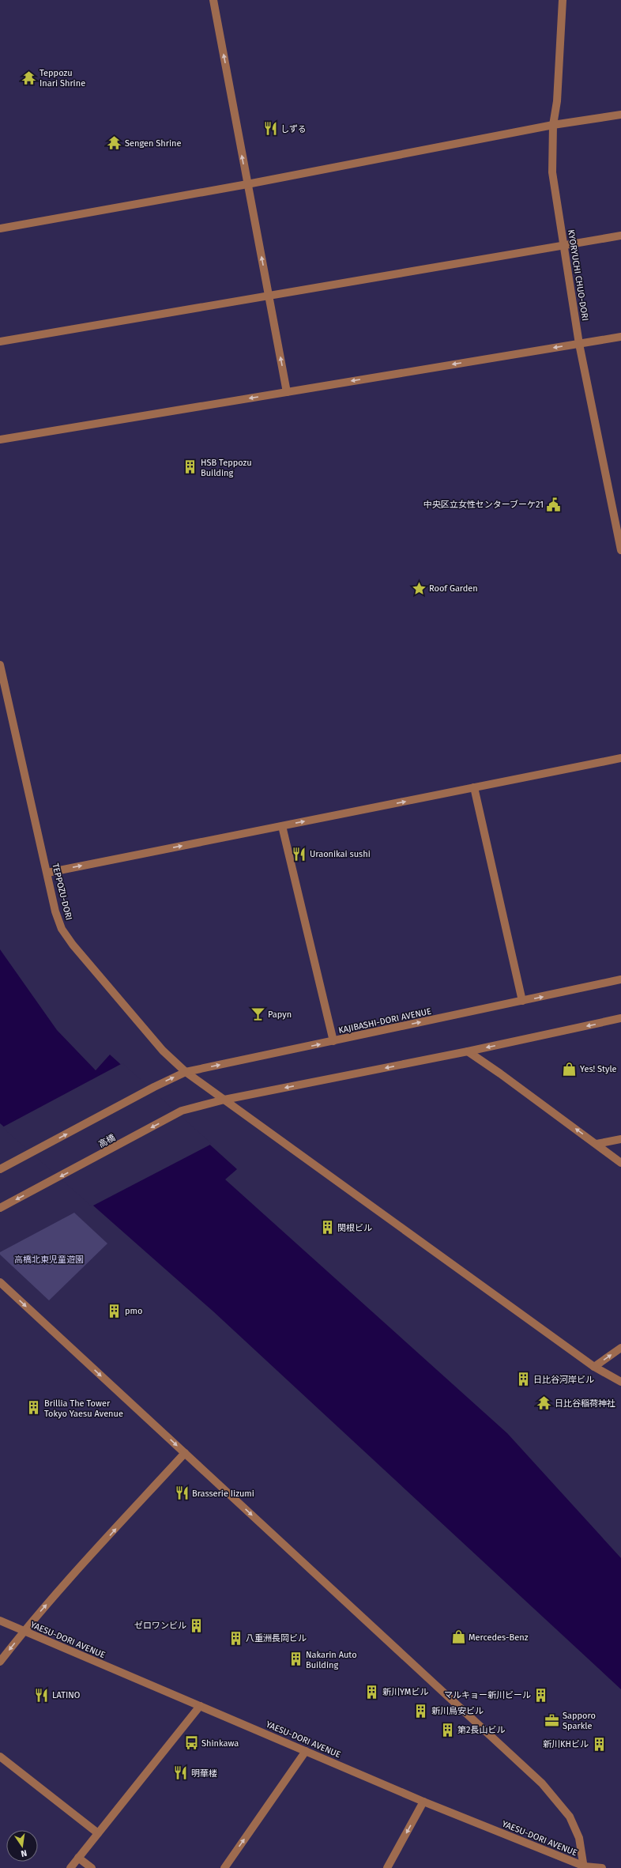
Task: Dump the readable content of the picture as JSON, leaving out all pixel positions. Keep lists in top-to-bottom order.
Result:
{
  "streets": {
    "street": [
      "KYORYUCHI CHUO-DORI",
      "TEPPOZU-DORI",
      "KAJIBASHI-DORI AVENUE",
      "高橋",
      "YAESU-DORI AVENUE"
    ]
  },
  "crossings": [
    ["TEPPOZU-DORI", "KAJIBASHI-DORI AVENUE"],
    ["TEPPOZU-DORI", "高橋"]
  ],
  "one_way": ["高橋"],
  "parks": ["高橋北東児童遊園"],
  "places": {
    "temple": ["Teppozu Inari Shrine", "Sengen Shrine", "日比谷稲荷神社"],
    "restaurant": [
      "しずる",
      "Uraonikai sushi",
      "Brasserie Iizumi",
      "LATINO",
      "明華楼"
    ],
    "building": [
      "HSB Teppozu Building",
      "関根ビル",
      "pmo",
      "日比谷河岸ビル",
      "Brillia The Tower Tokyo Yaesu Avenue",
      "ゼロワンビル",
      "八重洲長岡ビル",
      "Nakarin Auto Building",
      "新川YMビル",
      "マルキョー新川ビール",
      "新川鳥安ビル",
      "第2長山ビル",
      "新川KHビル"
    ],
    "public building": ["中央区立女性センターブーケ21"],
    "place": ["Roof Garden"],
    "bar": ["Papyn"],
    "shop": ["Yes! Style", "Mercedes-Benz"],
    "office": ["Sapporo Sparkle"],
    "bus stop": ["Shinkawa"]
  },
  "north": "bottom"
}
